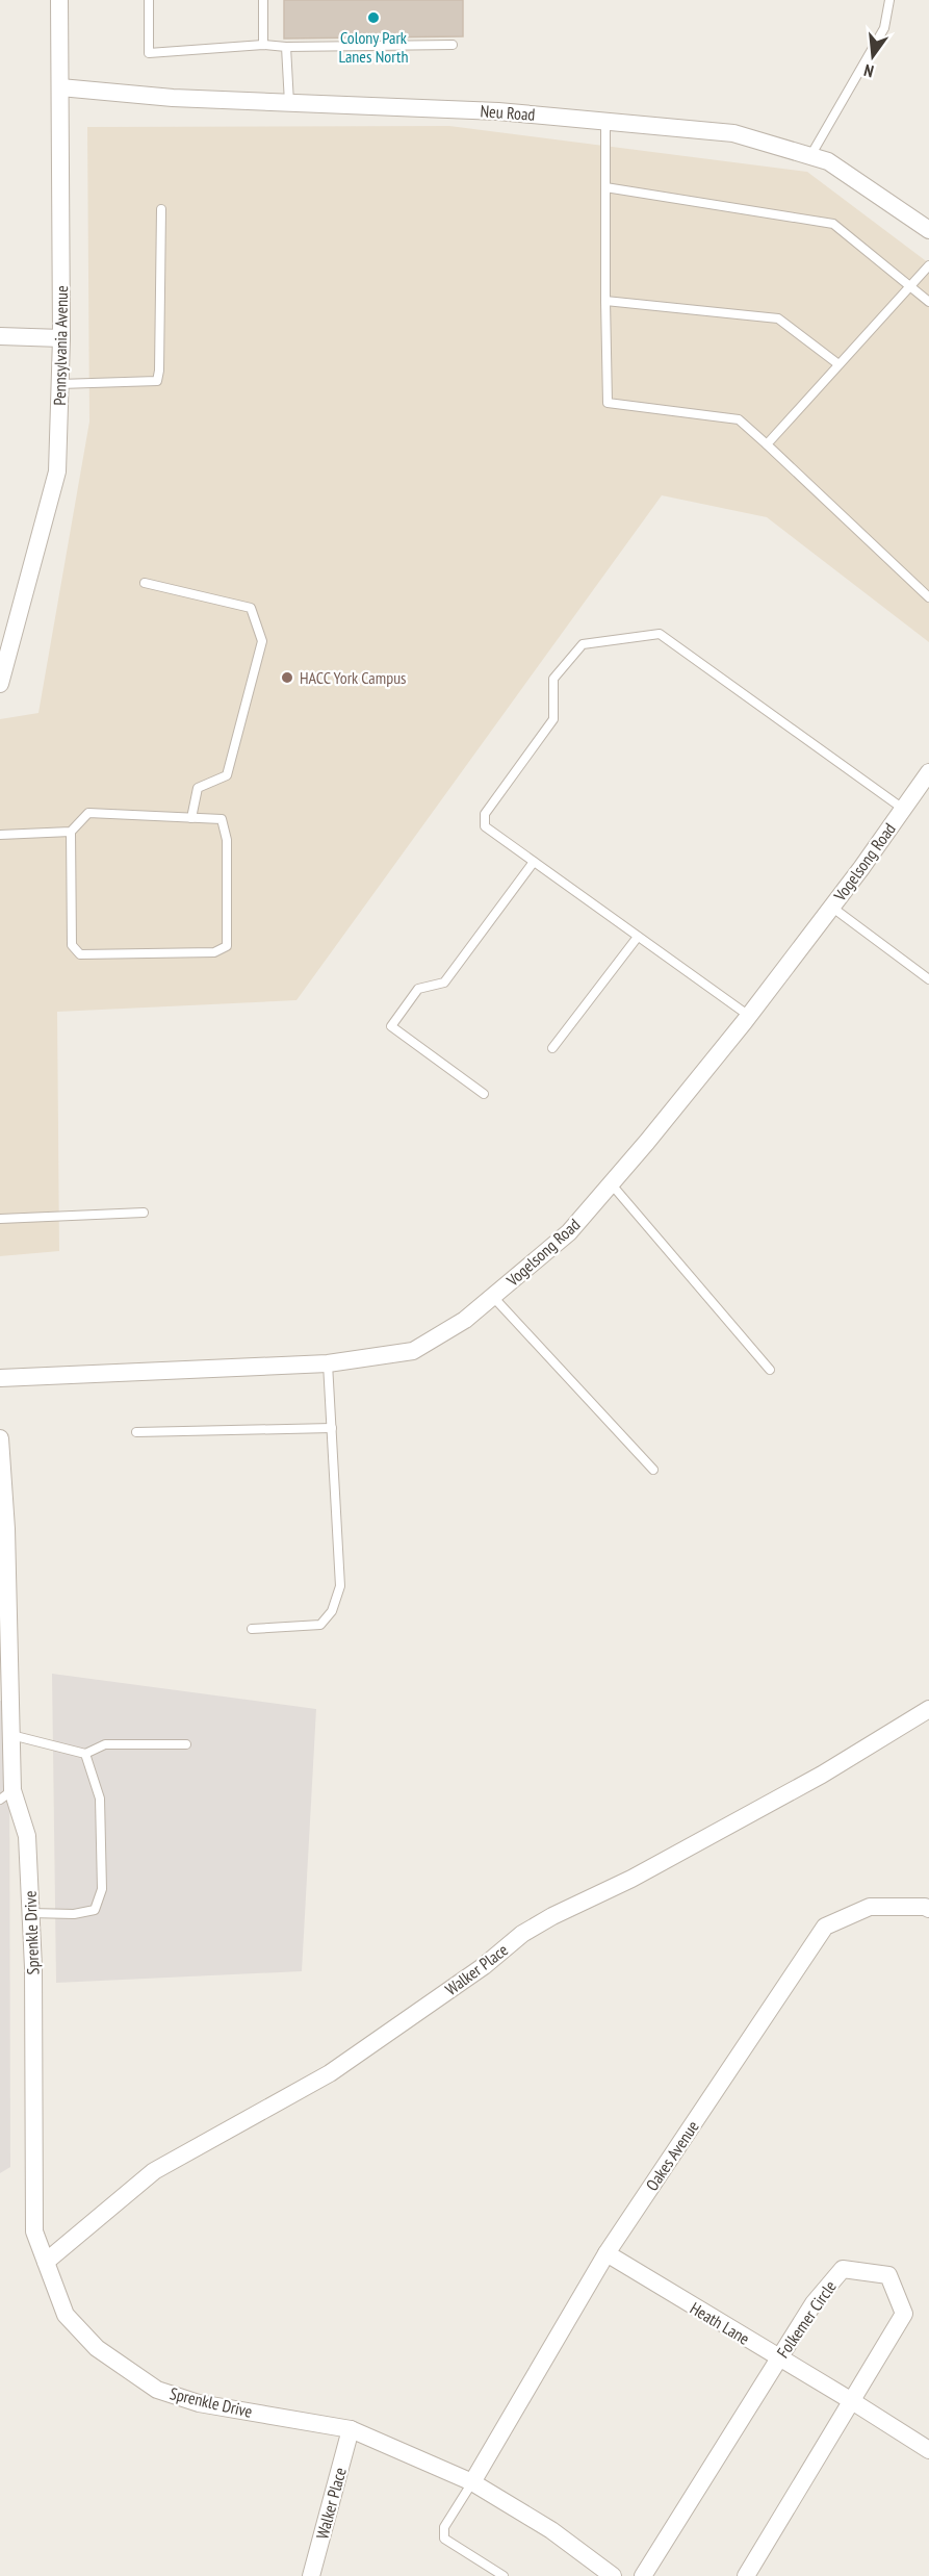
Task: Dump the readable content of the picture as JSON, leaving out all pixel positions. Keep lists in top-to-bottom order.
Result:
{
  "streets": {
    "street": [
      "Neu Road",
      "Pennsylvania Avenue",
      "Vogelsong Road",
      "Sprenkle Drive",
      "Walker Place",
      "Oakes Avenue",
      "Folkemer Circle",
      "Heath Lane"
    ]
  },
  "crossings": [
    ["Neu Road", "Pennsylvania Avenue"],
    ["Sprenkle Drive", "Walker Place"],
    ["Sprenkle Drive", "Oakes Avenue"],
    ["Oakes Avenue", "Heath Lane"],
    ["Folkemer Circle", "Heath Lane"]
  ],
  "places": ["Colony Park Lanes North", "HACC York Campus"],
  "north": "bottom"
}
